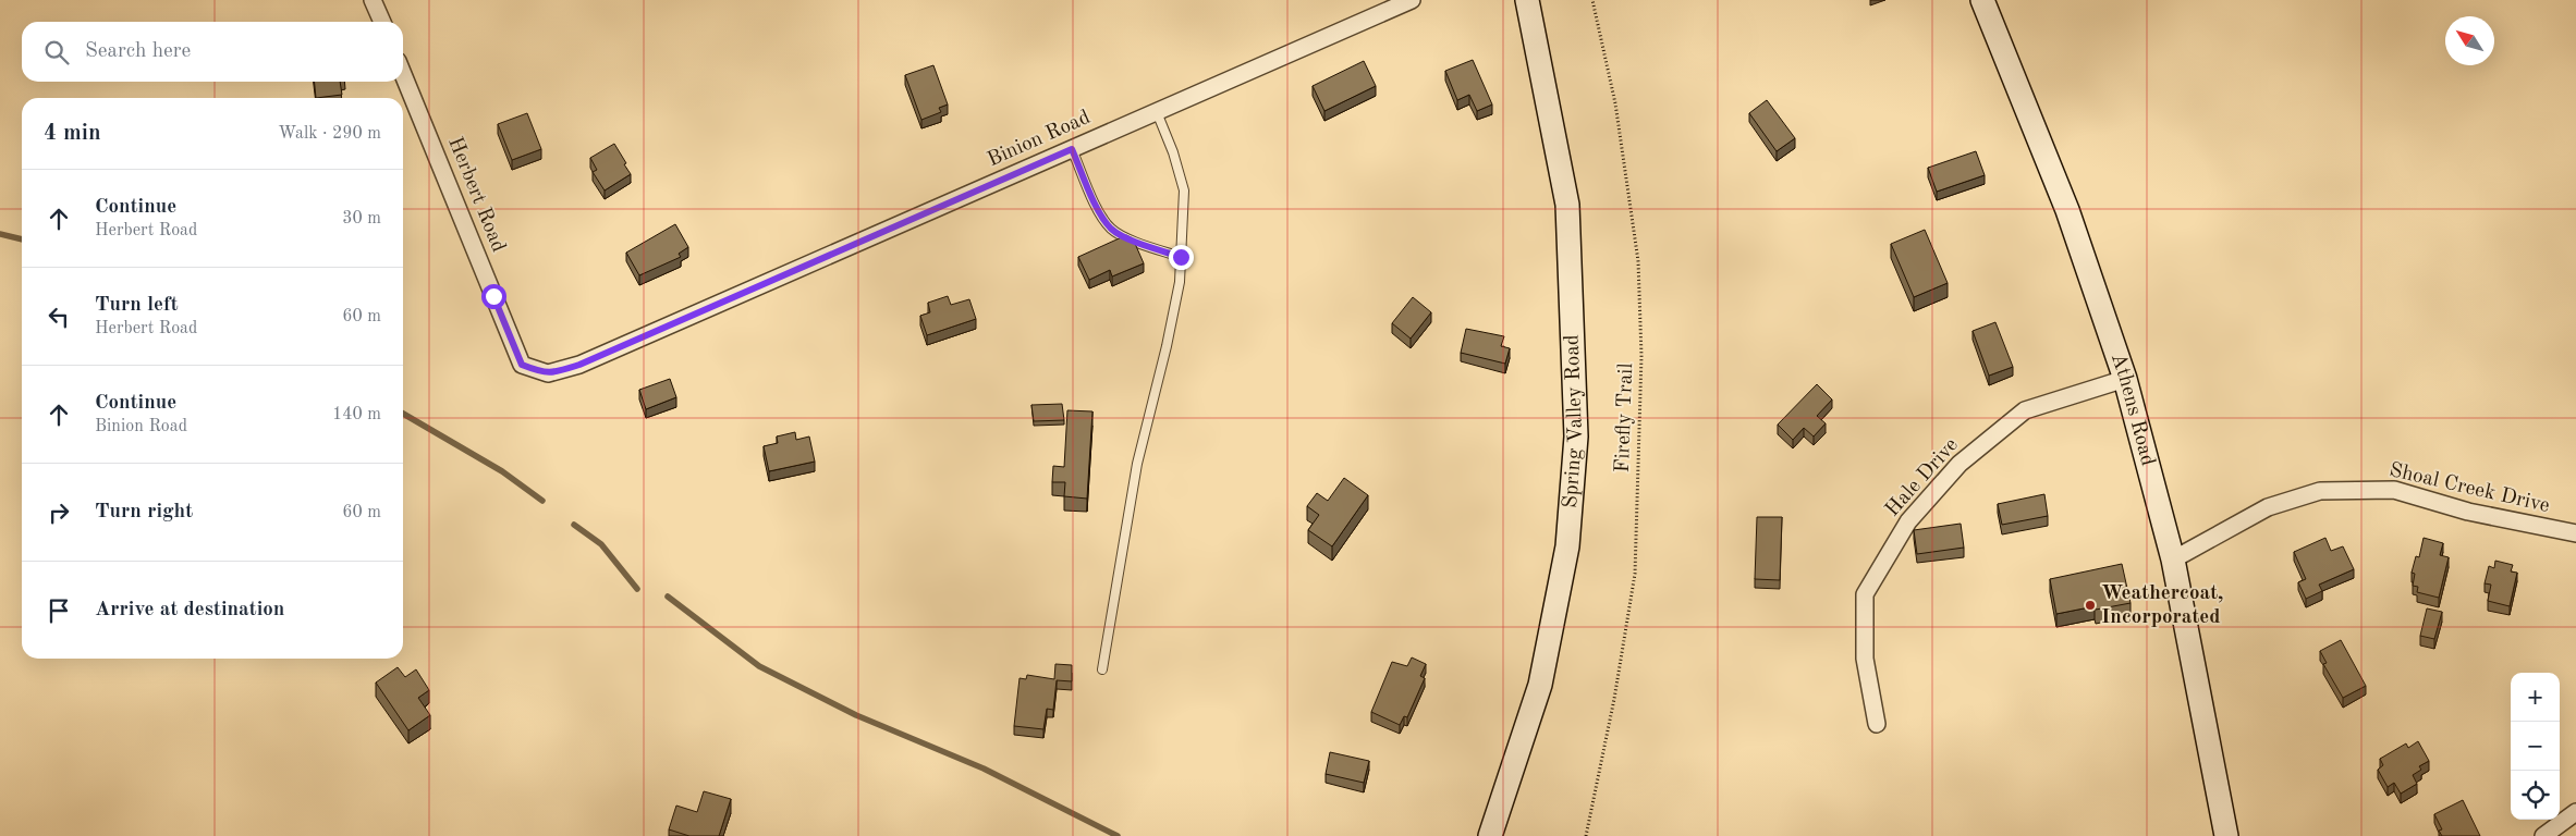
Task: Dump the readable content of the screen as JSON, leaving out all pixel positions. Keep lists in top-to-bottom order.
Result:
{
  "streets": {
    "street": [
      "Binion Road",
      "Herbert Road",
      "Athens Road",
      "Spring Valley Road",
      "Hale Drive",
      "Shoal Creek Drive"
    ],
    "path": ["Firefly Trail"]
  },
  "crossings": [
    ["Binion Road", "Herbert Road"],
    ["Athens Road", "Hale Drive"],
    ["Athens Road", "Shoal Creek Drive"]
  ],
  "places": ["Weathercoat, Incorporated"],
  "north": "top left",
  "page": {
    "search": "Search here",
    "heading": ["4 min", "Walk · 290 m"],
    "list": [
      ["Continue", "Herbert Road", "30 m"],
      ["Turn left", "Herbert Road", "60 m"],
      ["Continue", "Binion Road", "140 m"],
      ["Turn right", "60 m"],
      "Arrive at destination"
    ],
    "map_buttons": ["+", "−"]
  }
}
